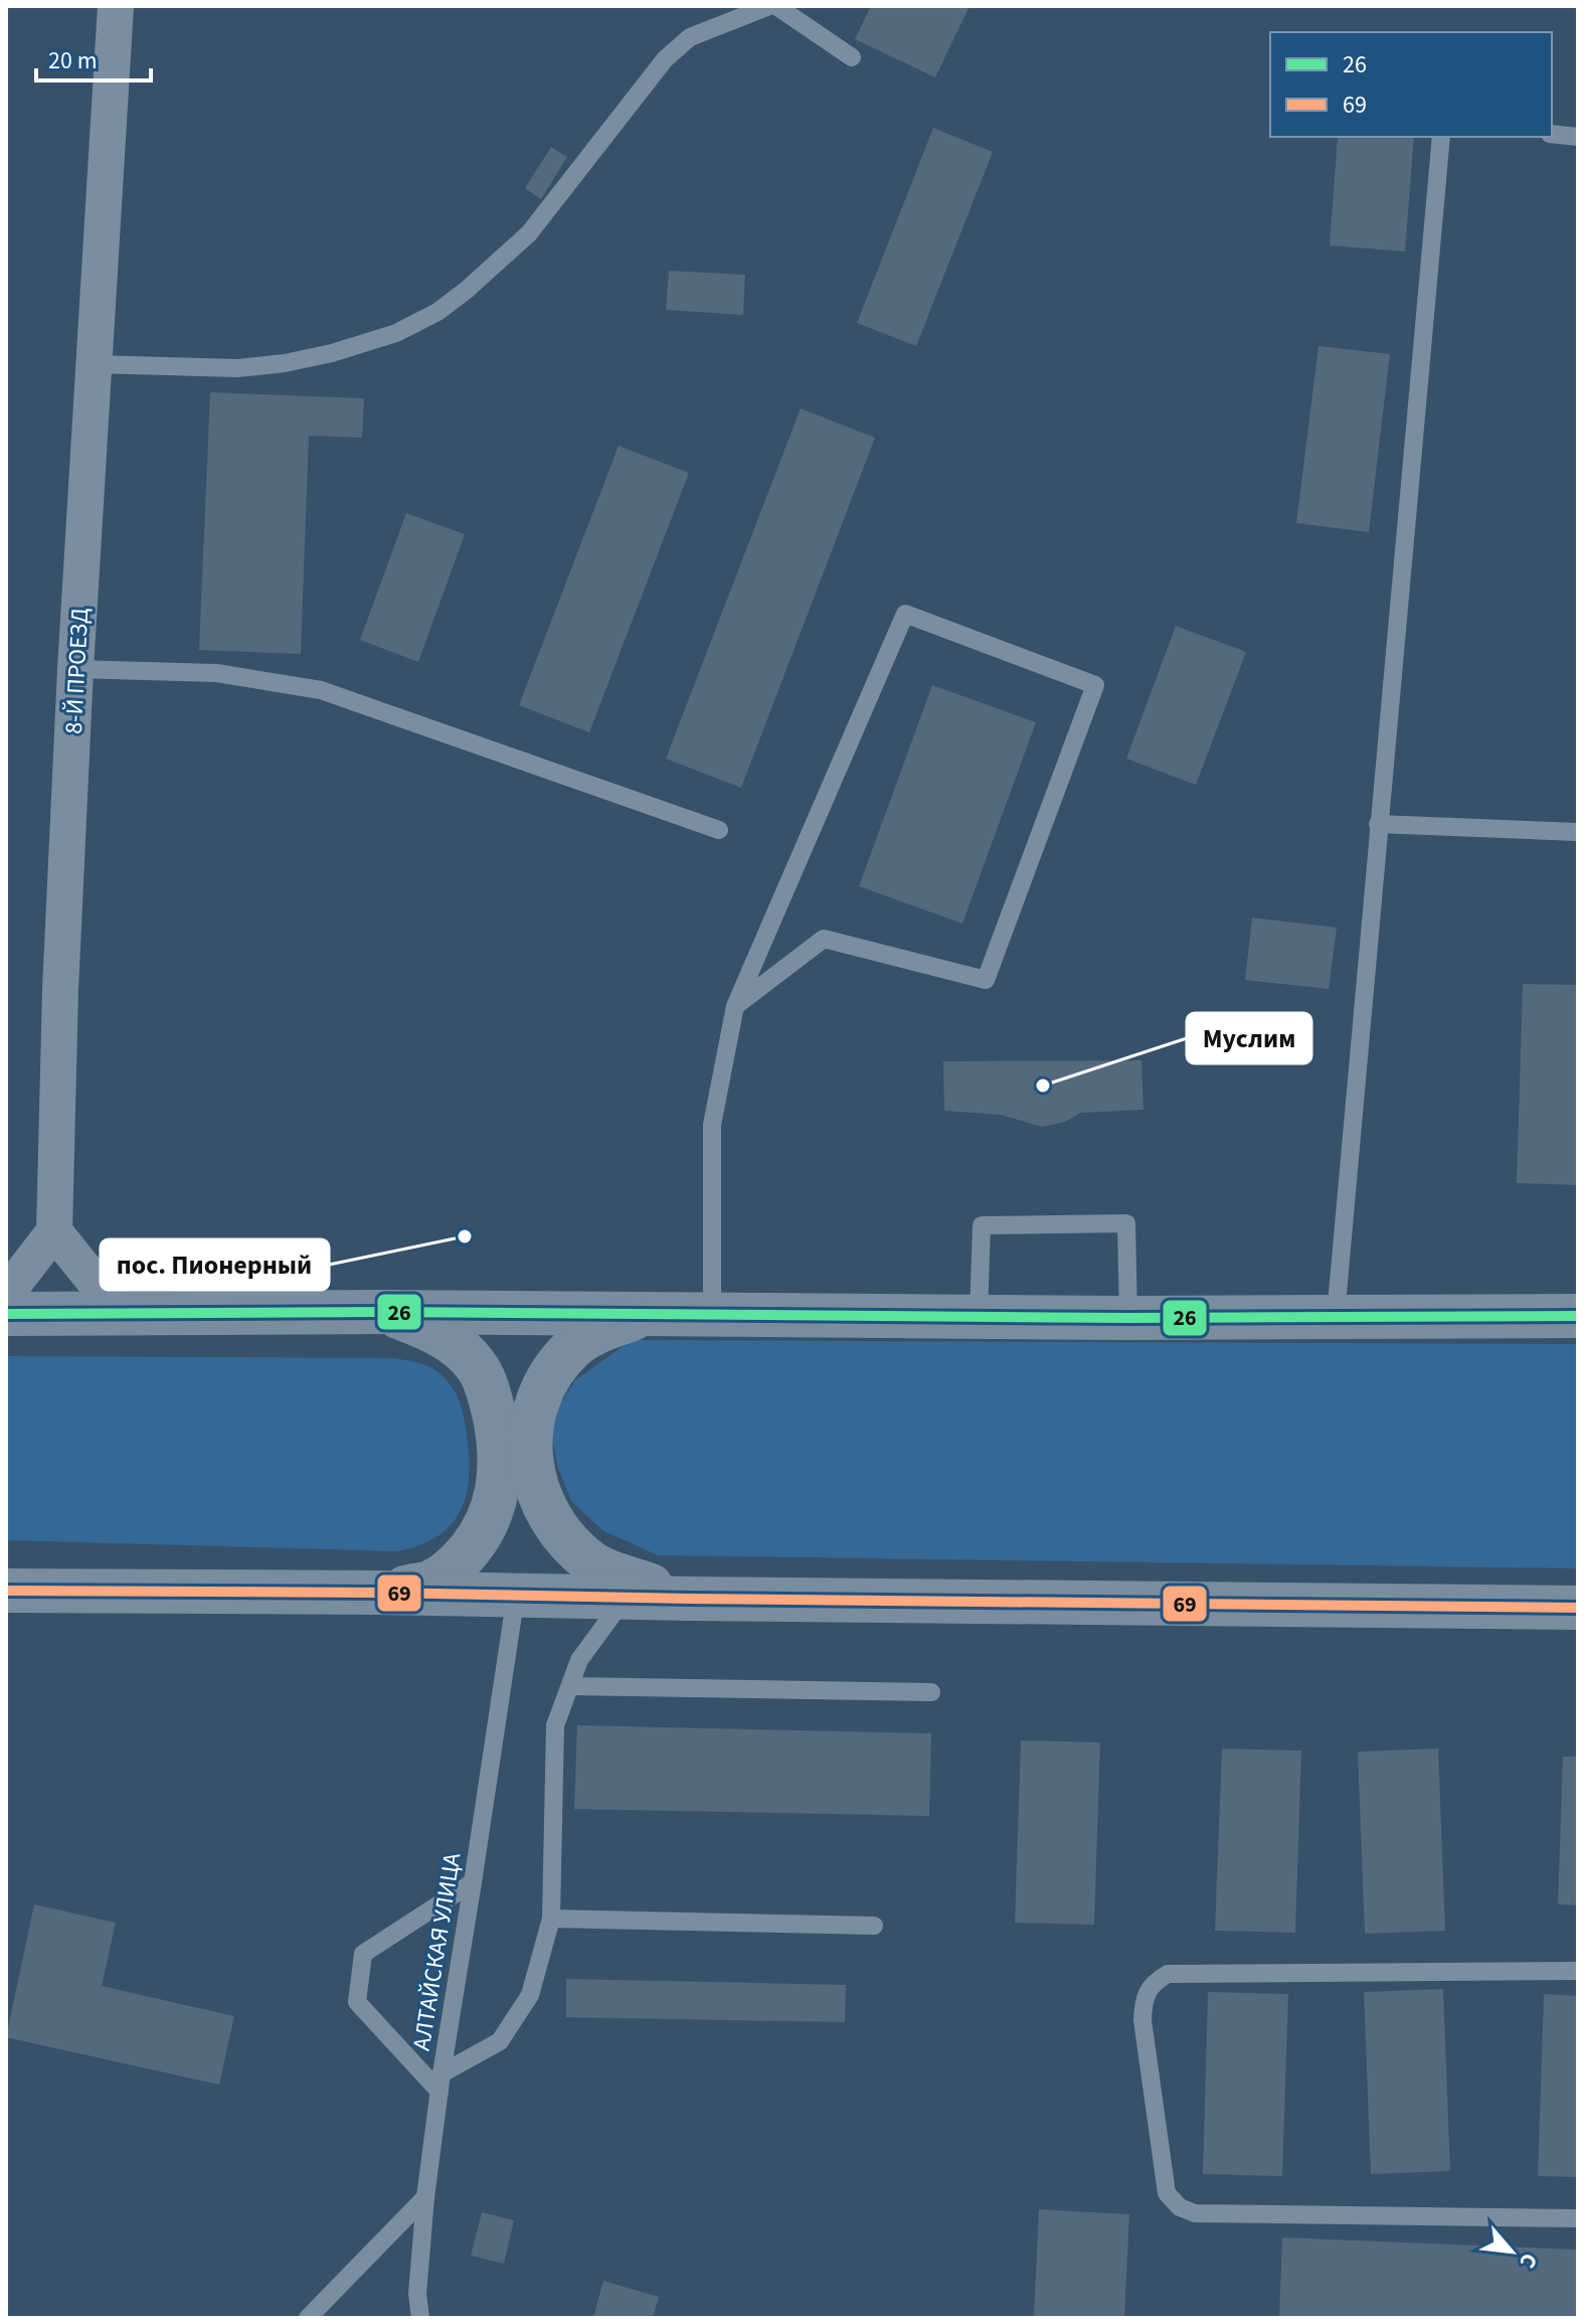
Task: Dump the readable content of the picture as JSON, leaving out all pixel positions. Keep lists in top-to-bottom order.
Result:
{
  "streets": {
    "street": ["8-Й ПРОЕЗД"],
    "lane": ["АЛТАЙСКАЯ УЛИЦА"]
  },
  "places": ["Муслим", "пос. Пионерный"],
  "lines": ["transit line 26", "transit line 69"],
  "legend": ["26", "69"],
  "scale_bar": "20 m",
  "north": "bottom right"
}
